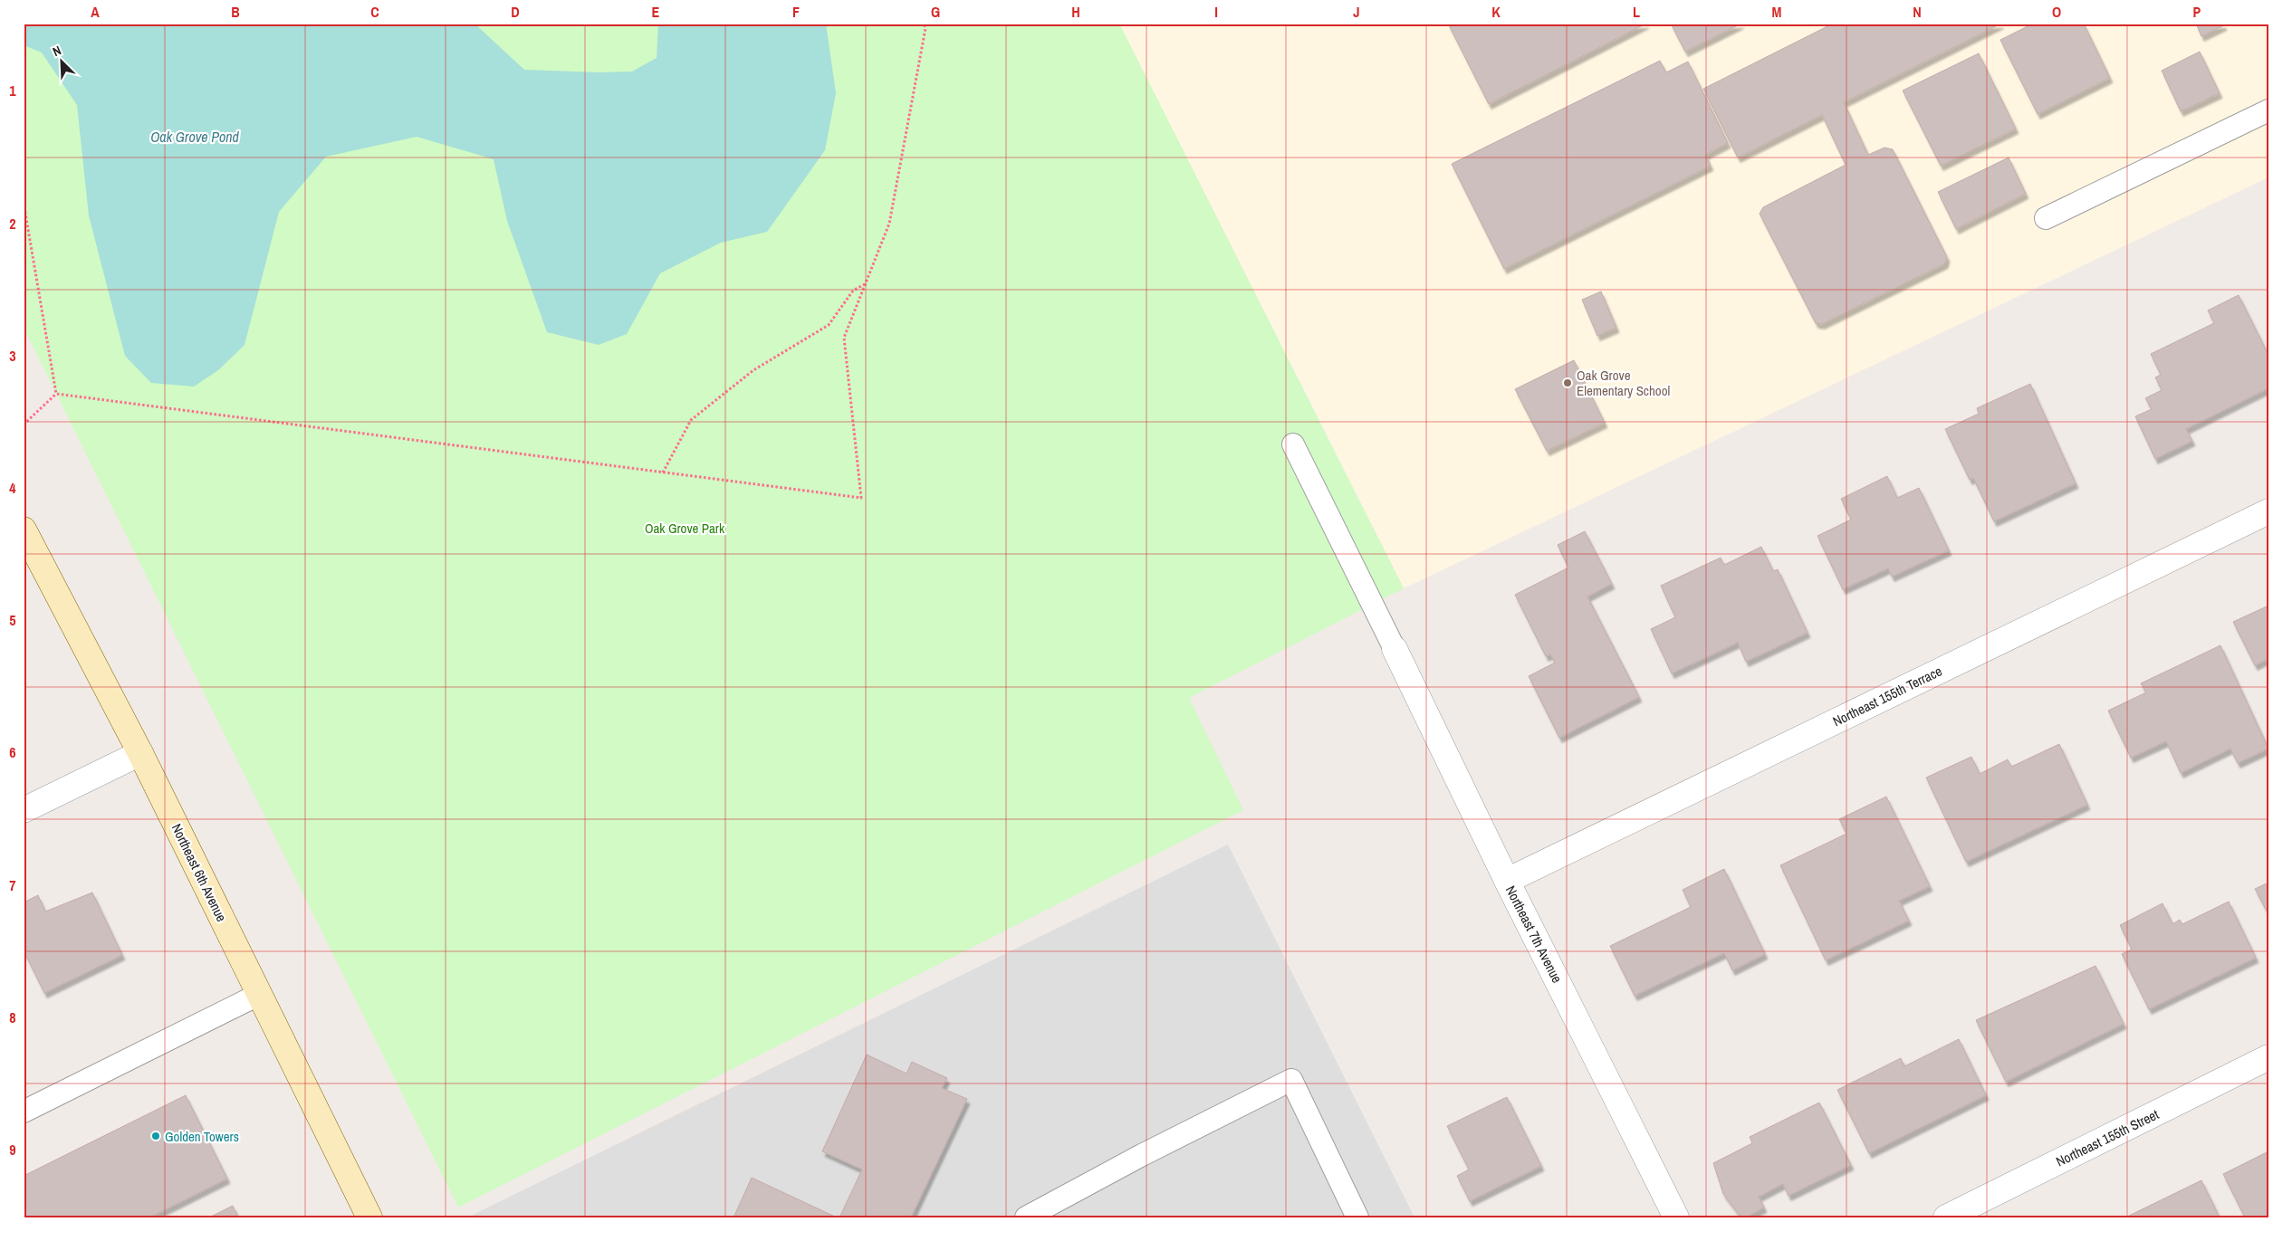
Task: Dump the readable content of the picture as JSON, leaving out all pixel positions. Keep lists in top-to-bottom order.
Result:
{
  "streets": {
    "main road": ["Northeast 6th Avenue"],
    "street": ["Northeast 155th Terrace", "Northeast 7th Avenue", "Northeast 155th Street"]
  },
  "crossings": [
    ["Northeast 155th Terrace", "Northeast 7th Avenue"]
  ],
  "water": ["Oak Grove Pond"],
  "parks": ["Oak Grove Park"],
  "places": ["Oak Grove Elementary School", "Golden Towers"],
  "north": "top left",
  "grid": {
    "columns": [
      "A",
      "B",
      "C",
      "D",
      "E",
      "F",
      "G",
      "H",
      "I",
      "J",
      "K",
      "L",
      "M",
      "N",
      "O",
      "P"
    ],
    "rows": [
      "1",
      "2",
      "3",
      "4",
      "5",
      "6",
      "7",
      "8",
      "9"
    ]
  }
}
